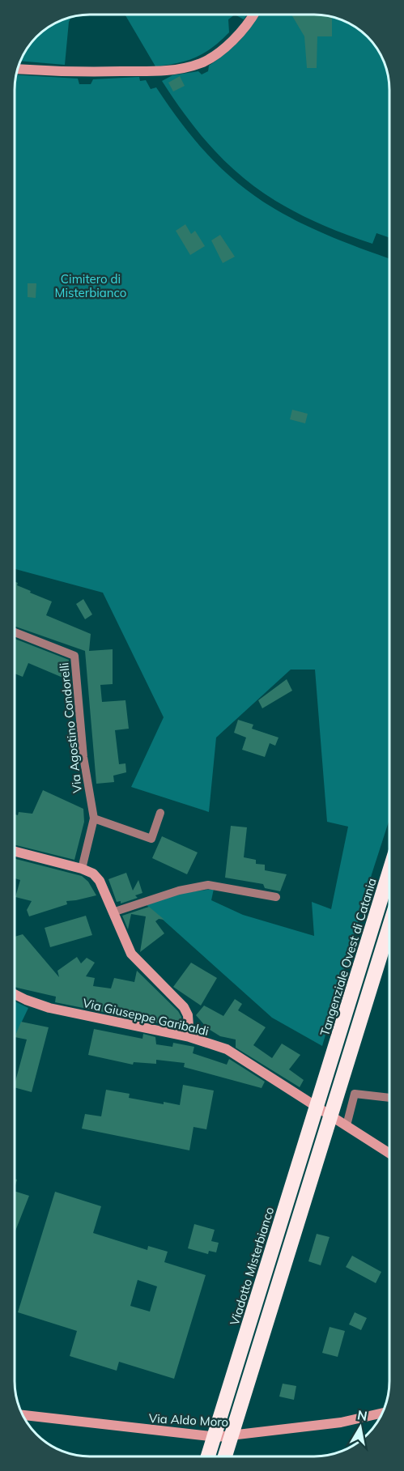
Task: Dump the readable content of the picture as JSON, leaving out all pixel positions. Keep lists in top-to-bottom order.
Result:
{
  "streets": {
    "highway": ["Tangenziale Ovest di Catania", "Viadotto Misterbianco"],
    "main road": ["Via Giuseppe Garibaldi", "Via Aldo Moro"],
    "street": ["Via Agostino Condorelli"]
  },
  "crossings": [
    ["Tangenziale Ovest di Catania", "Viadotto Misterbianco"]
  ],
  "parks": ["Cimitero di Misterbianco"],
  "north": "top"
}
